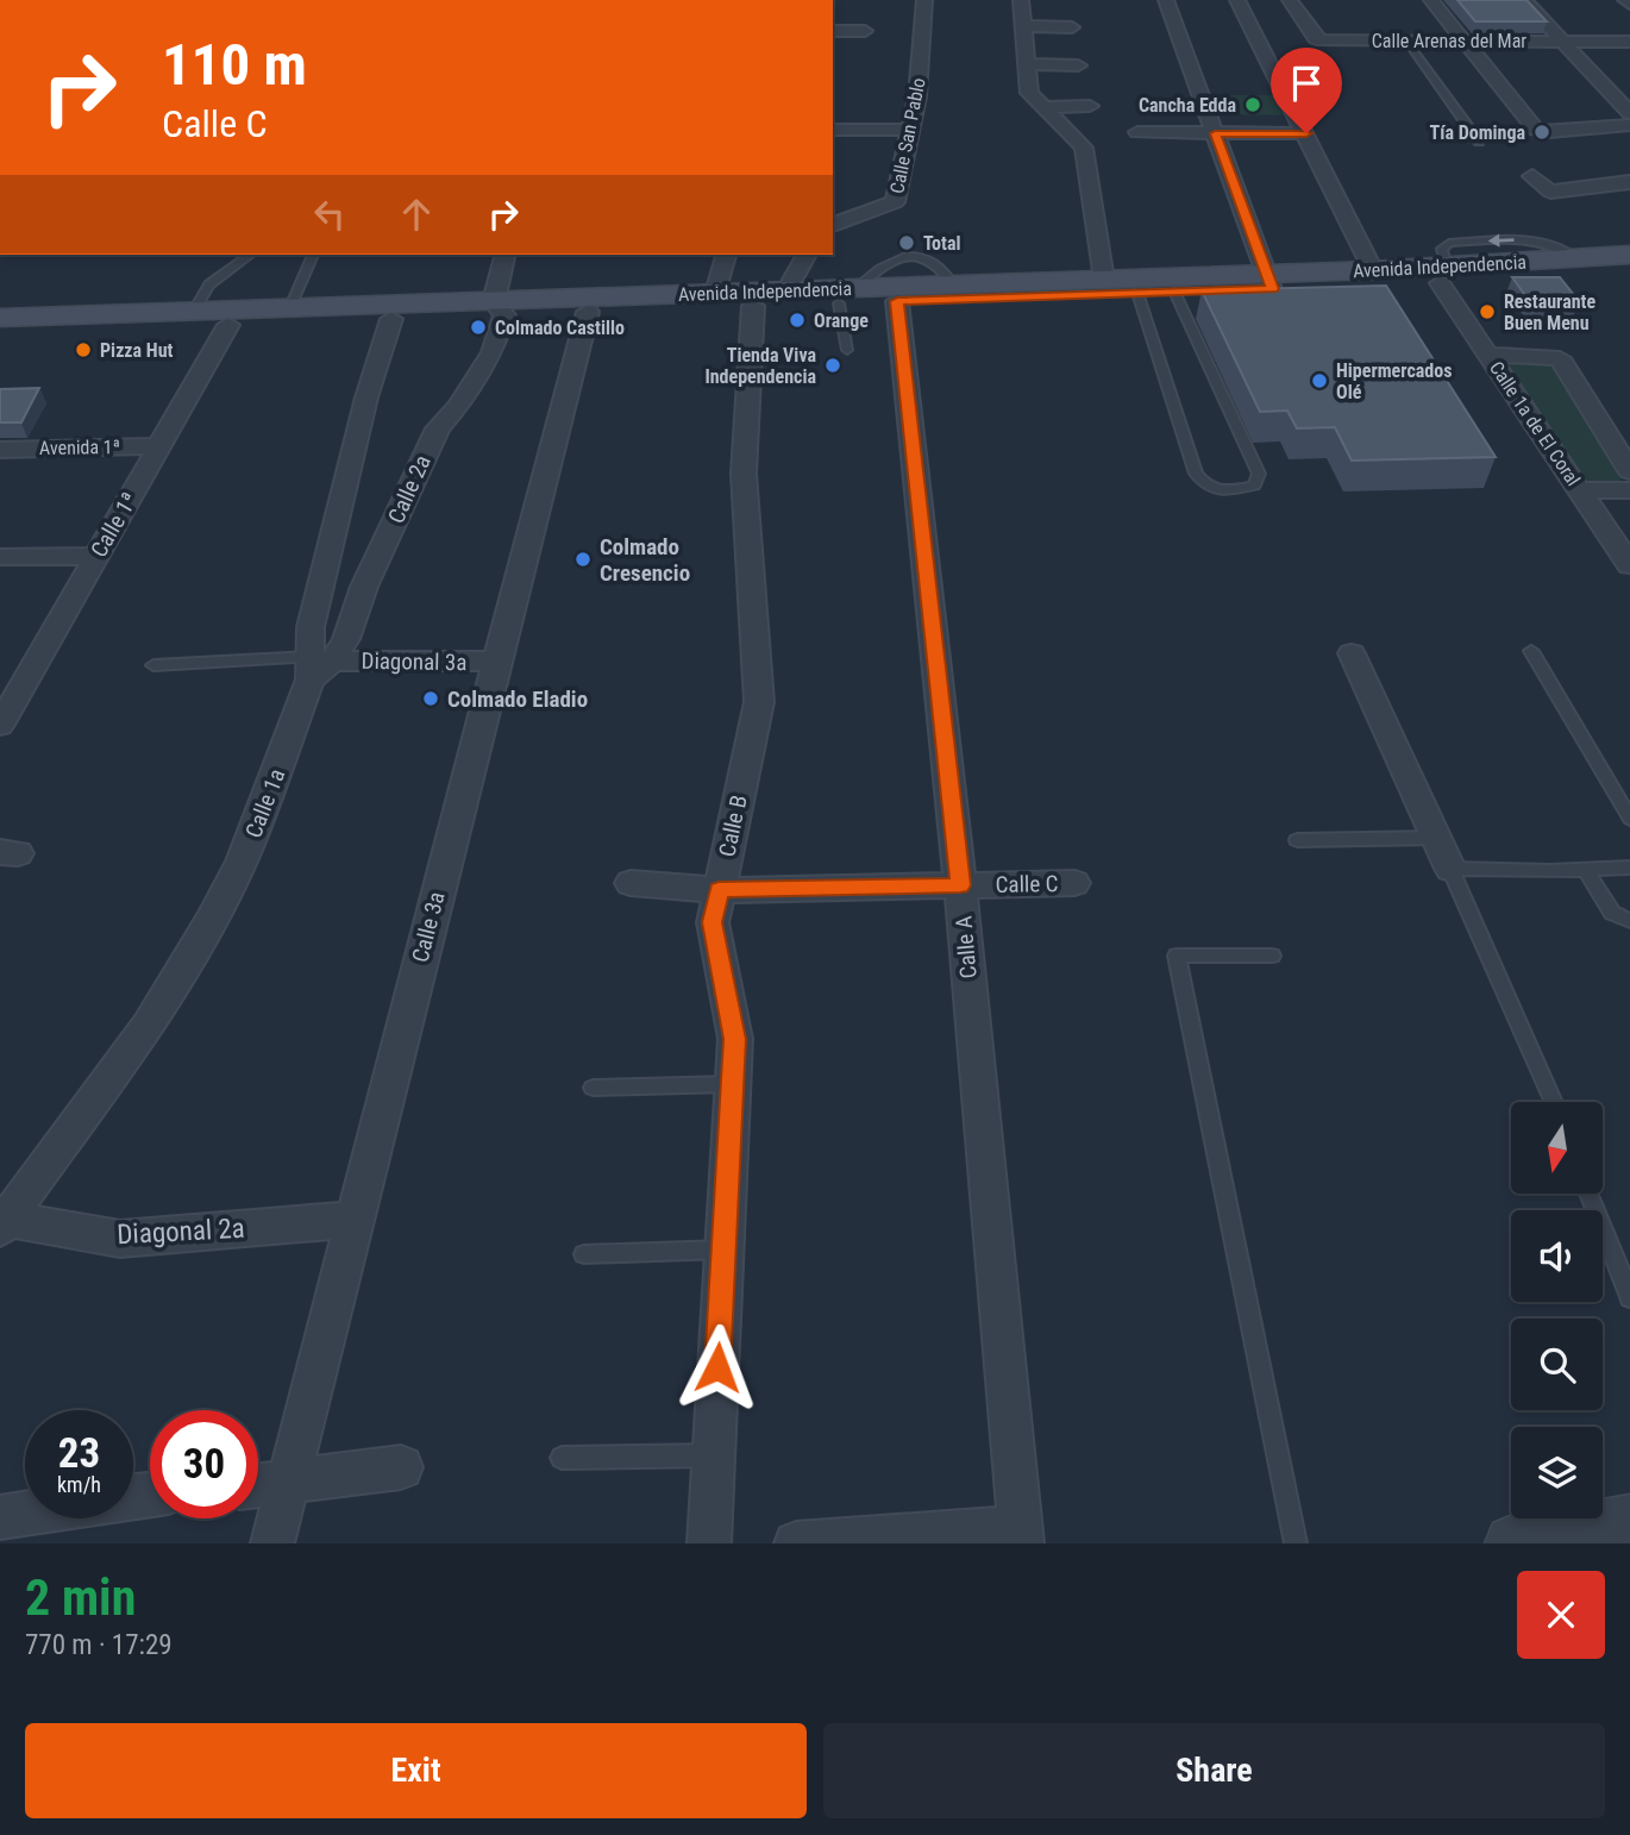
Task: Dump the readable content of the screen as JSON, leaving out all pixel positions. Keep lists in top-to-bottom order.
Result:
{
  "streets": {
    "main road": ["Avenida Independencia"],
    "street": [
      "Calle Arenas del Mar",
      "Calle San Pablo",
      "Calle 1a de El Coral",
      "Avenida 1ª",
      "Calle 2a",
      "Calle 1ª",
      "Diagonal 3a",
      "Calle 1a",
      "Calle B",
      "Calle C",
      "Calle 3a",
      "Calle A",
      "Diagonal 2a"
    ]
  },
  "crossings": [
    ["Avenida Independencia", "Calle 1a de El Coral"],
    ["Avenida Independencia", "Calle 2a"],
    ["Avenida Independencia", "Calle 1ª"],
    ["Avenida Independencia", "Calle 1a"],
    ["Avenida Independencia", "Calle B"],
    ["Avenida Independencia", "Calle 3a"],
    ["Avenida Independencia", "Calle A"],
    ["Avenida 1ª", "Calle 1ª"],
    ["Calle 2a", "Diagonal 3a"],
    ["Calle 2a", "Calle 1a"],
    ["Diagonal 3a", "Calle 1a"],
    ["Diagonal 3a", "Calle 3a"],
    ["Calle 1a", "Diagonal 2a"],
    ["Calle B", "Calle C"],
    ["Calle C", "Calle A"],
    ["Calle 3a", "Diagonal 2a"]
  ],
  "places": [
    "Cancha Edda",
    "Tía Dominga",
    "Total",
    "Restaurante Buen Menu",
    "Orange",
    "Colmado Castillo",
    "Pizza Hut",
    "Tienda Viva Independencia",
    "Hipermercados Olé",
    "Colmado Cresencio",
    "Colmado Eladio"
  ],
  "north": "bottom",
  "page": {
    "turn": ["110 m", "Calle C"],
    "speed": "23 km/h",
    "limit": "30",
    "heading": ["2 min", "770 m · 17:29"],
    "buttons": ["Exit", "Share"]
  }
}
